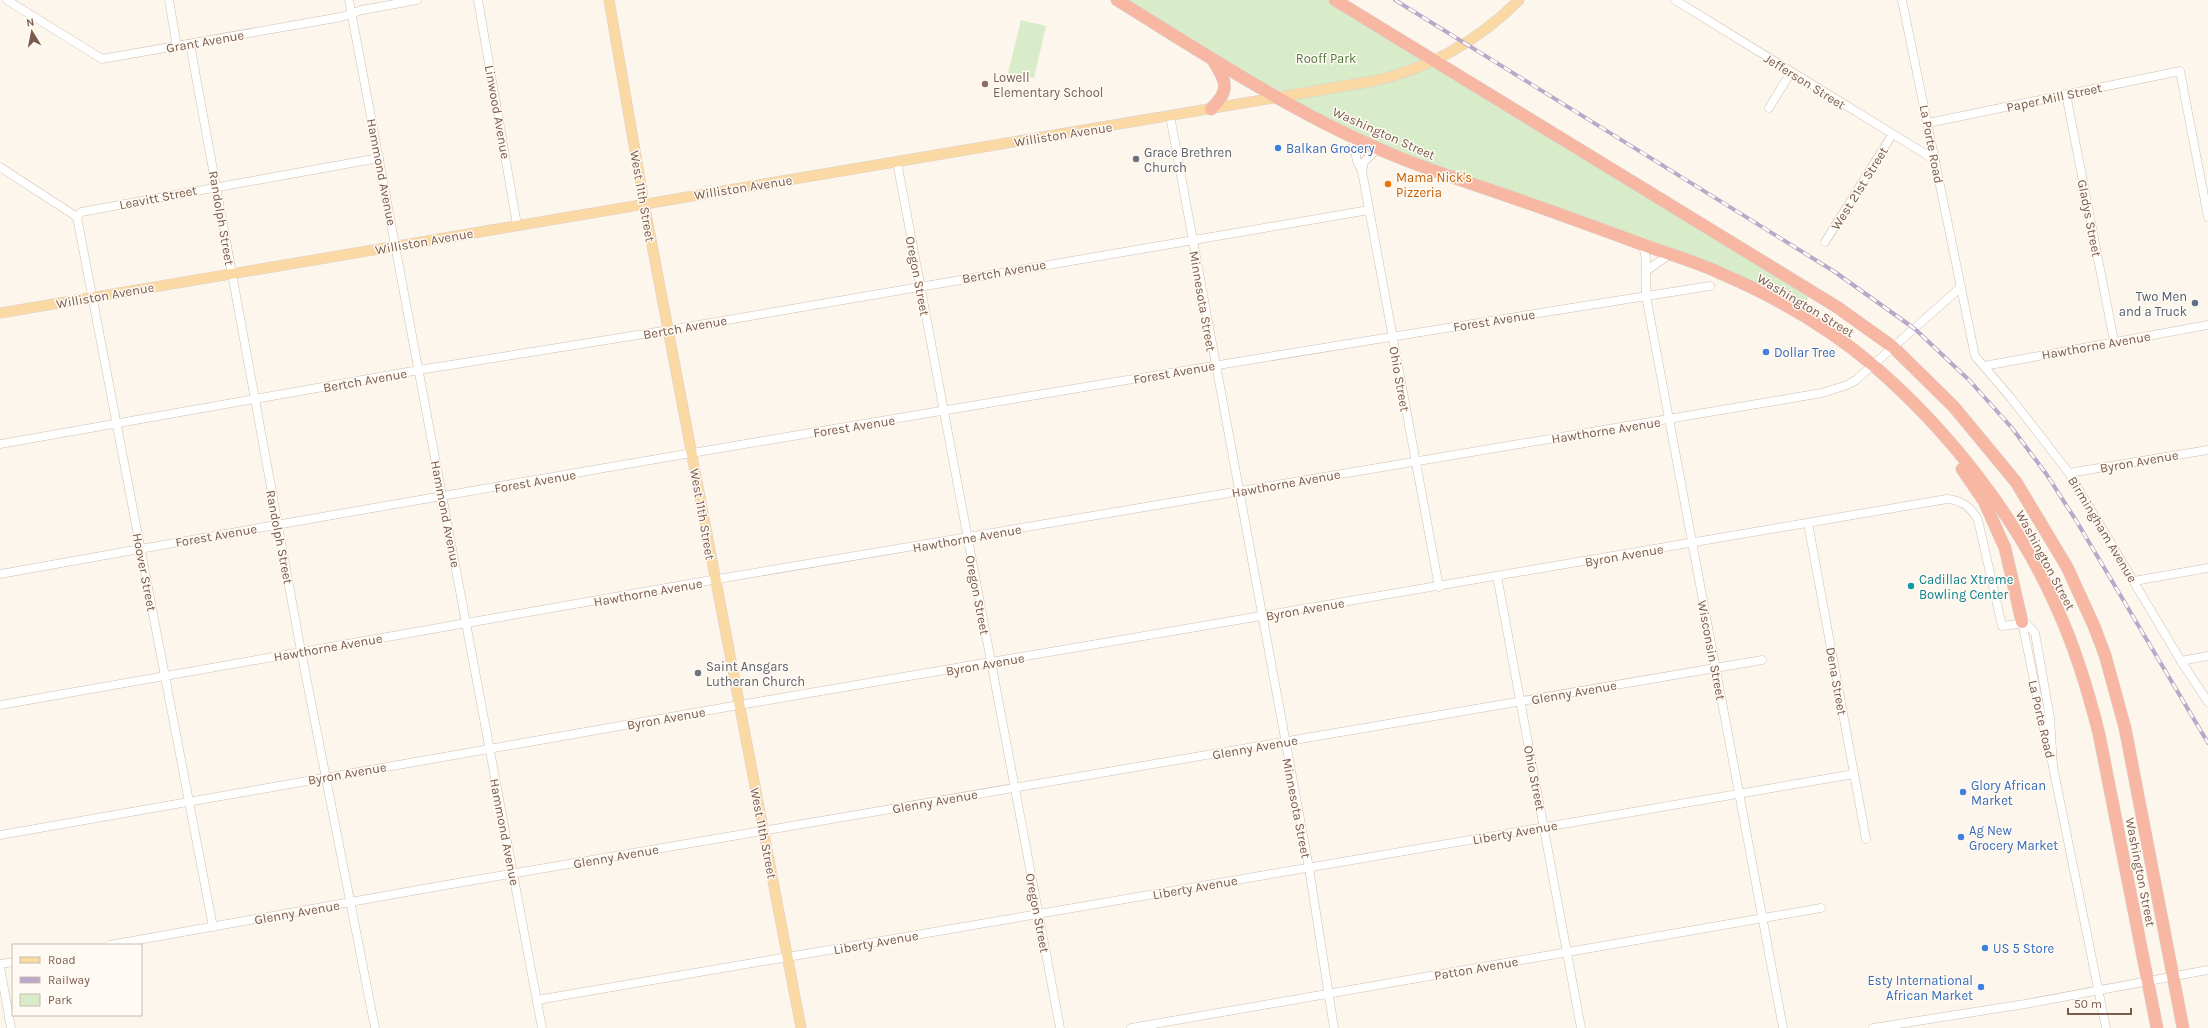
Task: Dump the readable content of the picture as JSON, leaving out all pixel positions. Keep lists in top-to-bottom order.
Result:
{
  "streets": {
    "highway": ["Washington Street"],
    "main road": ["Williston Avenue", "West 11th Street"],
    "street": [
      "Grant Avenue",
      "Jefferson Street",
      "Paper Mill Street",
      "Linwood Avenue",
      "La Porte Road",
      "Hammond Avenue",
      "West 21st Street",
      "Leavitt Street",
      "Randolph Street",
      "Gladys Street",
      "Bertch Avenue",
      "Oregon Street",
      "Minnesota Street",
      "Forest Avenue",
      "Hawthorne Avenue",
      "Ohio Street",
      "Byron Avenue",
      "Birmingham Avenue",
      "Hoover Street",
      "Wisconsin Street",
      "Dena Street",
      "Glenny Avenue",
      "Liberty Avenue",
      "Patton Avenue"
    ]
  },
  "crossings": [
    ["Grant Avenue", "Hammond Avenue"],
    ["Grant Avenue", "Randolph Street"],
    ["Jefferson Street", "La Porte Road"],
    ["Jefferson Street", "West 21st Street"],
    ["Paper Mill Street", "La Porte Road"],
    ["Paper Mill Street", "Gladys Street"],
    ["Linwood Avenue", "Williston Avenue"],
    ["Washington Street", "Williston Avenue"],
    ["Washington Street", "Hawthorne Avenue"],
    ["Washington Street", "Ohio Street"],
    ["Washington Street", "Wisconsin Street"],
    ["Williston Avenue", "Hammond Avenue"],
    ["Williston Avenue", "West 11th Street"],
    ["Williston Avenue", "Randolph Street"],
    ["Williston Avenue", "Oregon Street"],
    ["Williston Avenue", "Minnesota Street"],
    ["Williston Avenue", "Hoover Street"],
    ["La Porte Road", "Hawthorne Avenue"],
    ["La Porte Road", "Byron Avenue"],
    ["La Porte Road", "Birmingham Avenue"],
    ["Hammond Avenue", "Leavitt Street"],
    ["Hammond Avenue", "Bertch Avenue"],
    ["Hammond Avenue", "Forest Avenue"],
    ["Hammond Avenue", "Hawthorne Avenue"],
    ["Hammond Avenue", "Byron Avenue"],
    ["Hammond Avenue", "Glenny Avenue"],
    ["Hammond Avenue", "Liberty Avenue"],
    ["West 11th Street", "Bertch Avenue"],
    ["West 11th Street", "Forest Avenue"],
    ["West 11th Street", "Hawthorne Avenue"],
    ["West 11th Street", "Byron Avenue"],
    ["West 11th Street", "Glenny Avenue"],
    ["West 11th Street", "Liberty Avenue"],
    ["Leavitt Street", "Randolph Street"],
    ["Leavitt Street", "Hoover Street"],
    ["Randolph Street", "Bertch Avenue"],
    ["Randolph Street", "Forest Avenue"],
    ["Randolph Street", "Hawthorne Avenue"],
    ["Randolph Street", "Byron Avenue"],
    ["Randolph Street", "Glenny Avenue"],
    ["Gladys Street", "Hawthorne Avenue"],
    ["Bertch Avenue", "Oregon Street"],
    ["Bertch Avenue", "Minnesota Street"],
    ["Bertch Avenue", "Ohio Street"],
    ["Bertch Avenue", "Hoover Street"],
    ["Oregon Street", "Forest Avenue"],
    ["Oregon Street", "Hawthorne Avenue"],
    ["Oregon Street", "Byron Avenue"],
    ["Oregon Street", "Glenny Avenue"],
    ["Oregon Street", "Liberty Avenue"],
    ["Minnesota Street", "Forest Avenue"],
    ["Minnesota Street", "Hawthorne Avenue"],
    ["Minnesota Street", "Byron Avenue"],
    ["Minnesota Street", "Glenny Avenue"],
    ["Minnesota Street", "Liberty Avenue"],
    ["Minnesota Street", "Patton Avenue"],
    ["Forest Avenue", "Ohio Street"],
    ["Forest Avenue", "Hoover Street"],
    ["Forest Avenue", "Wisconsin Street"],
    ["Hawthorne Avenue", "Ohio Street"],
    ["Hawthorne Avenue", "Birmingham Avenue"],
    ["Hawthorne Avenue", "Hoover Street"],
    ["Hawthorne Avenue", "Wisconsin Street"],
    ["Ohio Street", "Byron Avenue"],
    ["Ohio Street", "Glenny Avenue"],
    ["Ohio Street", "Liberty Avenue"],
    ["Ohio Street", "Patton Avenue"],
    ["Byron Avenue", "Birmingham Avenue"],
    ["Byron Avenue", "Hoover Street"],
    ["Byron Avenue", "Wisconsin Street"],
    ["Byron Avenue", "Dena Street"],
    ["Hoover Street", "Glenny Avenue"],
    ["Wisconsin Street", "Glenny Avenue"],
    ["Wisconsin Street", "Liberty Avenue"],
    ["Wisconsin Street", "Patton Avenue"],
    ["Dena Street", "Liberty Avenue"]
  ],
  "parks": ["Rooff Park"],
  "places": [
    "Lowell Elementary School",
    "Balkan Grocery",
    "Grace Brethren Church",
    "Mama Nick's Pizzeria",
    "Two Men and a Truck",
    "Dollar Tree",
    "Cadillac Xtreme Bowling Center",
    "Saint Ansgars Lutheran Church",
    "Glory African Market",
    "Ag New Grocery Market",
    "US 5 Store",
    "Esty International African Market"
  ],
  "legend": ["Road", "Railway", "Park"],
  "scale_bar": "50 m",
  "north": "top"
}
